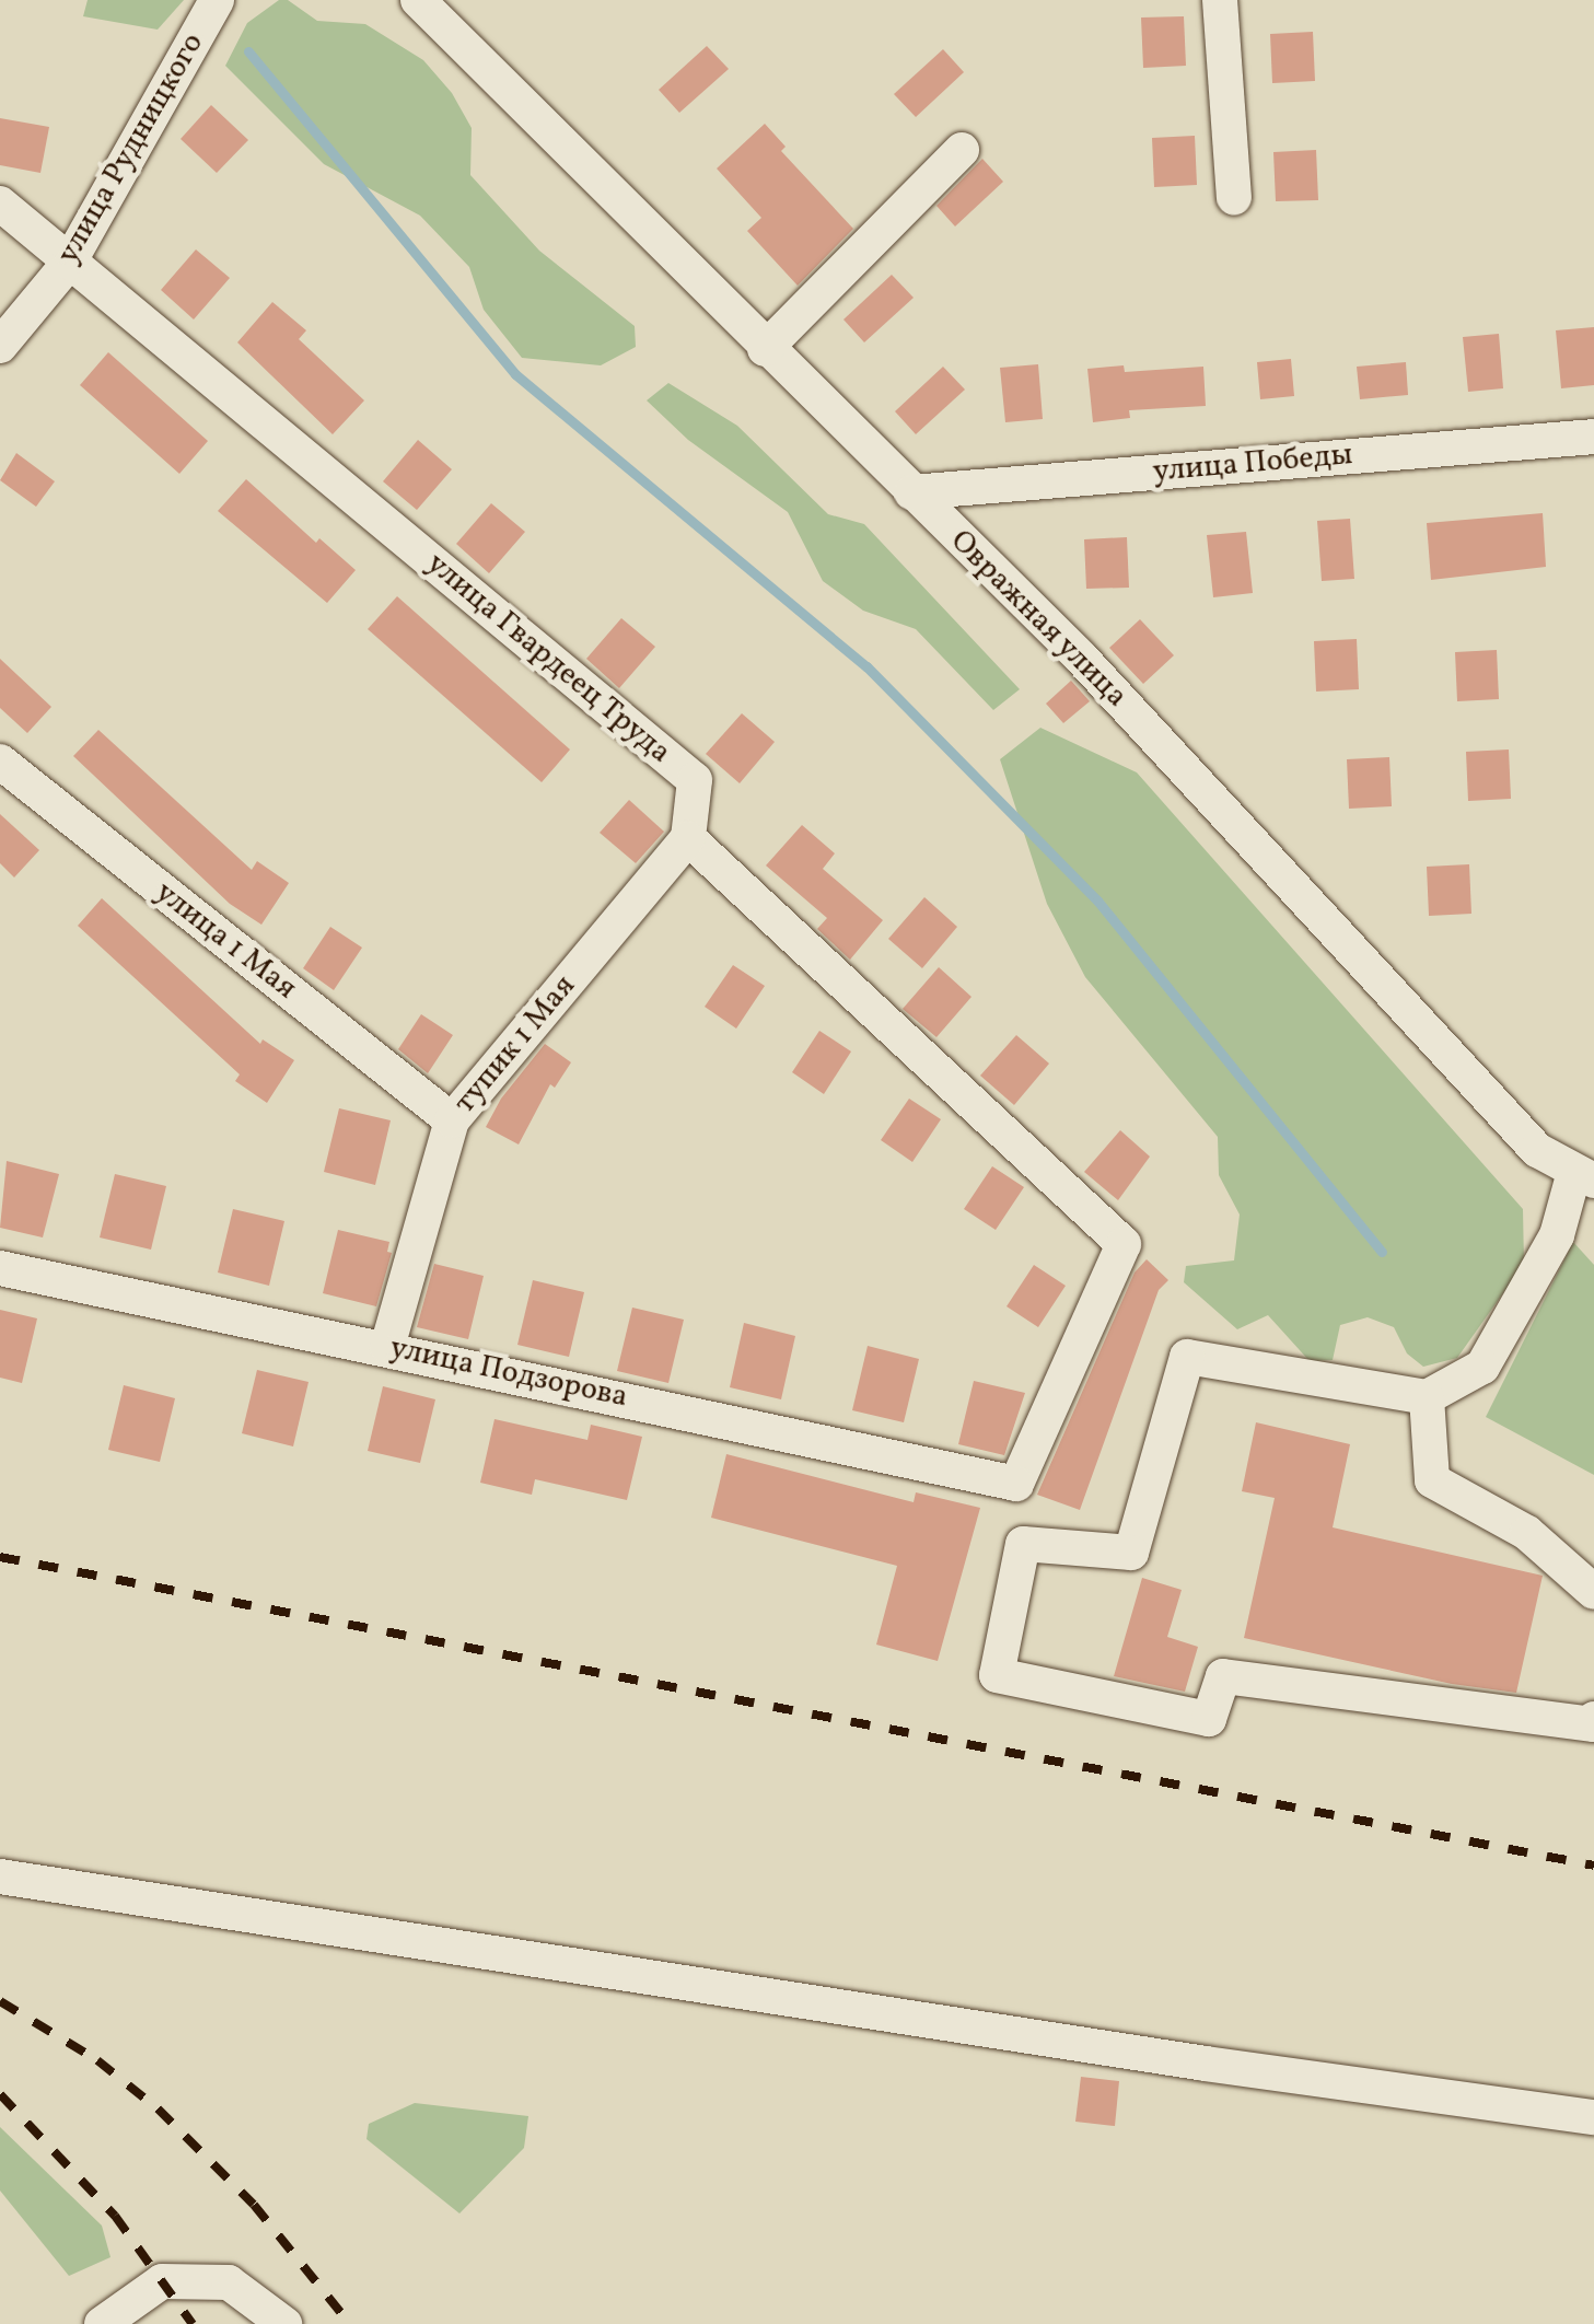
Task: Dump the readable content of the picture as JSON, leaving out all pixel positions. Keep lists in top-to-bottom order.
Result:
{
  "streets": {
    "street": [
      "улица Рудницкого",
      "улица Победы",
      "Овражная улица",
      "улица Гвардеец Труда",
      "улица 1 Мая",
      "тупик 1 Мая",
      "улица Подзорова"
    ]
  },
  "crossings": [
    ["улица Рудницкого", "улица Гвардеец Труда"],
    ["улица Победы", "Овражная улица"],
    ["улица Гвардеец Труда", "тупик 1 Мая"],
    ["улица Гвардеец Труда", "улица Подзорова"],
    ["улица 1 Мая", "тупик 1 Мая"],
    ["тупик 1 Мая", "улица Подзорова"]
  ]
}
